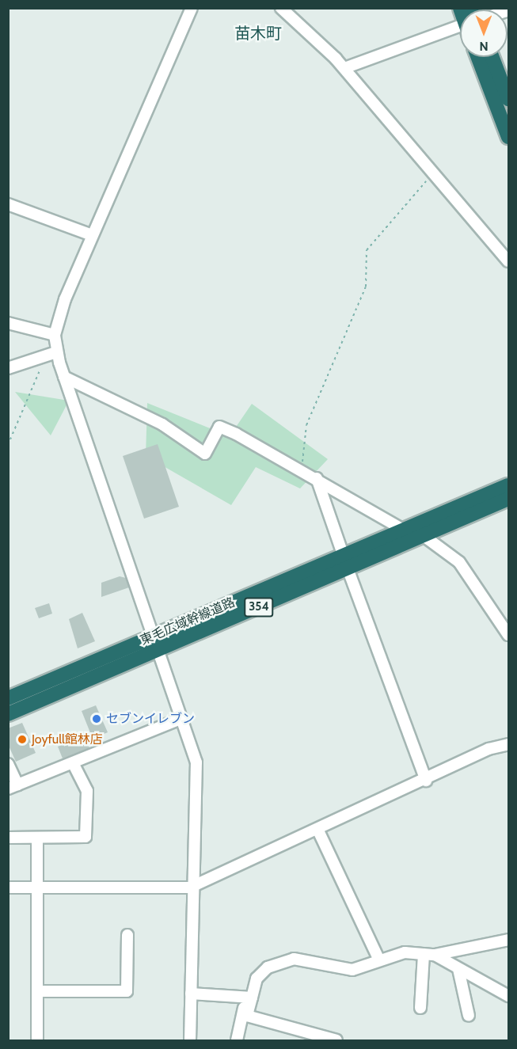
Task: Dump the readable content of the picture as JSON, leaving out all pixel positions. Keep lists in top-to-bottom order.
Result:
{
  "streets": {
    "highway": ["354", "東毛広域幹線道路"]
  },
  "districts": ["苗木町"],
  "places": ["セブンイレブン", "Joyfull館林店"],
  "north": "bottom"
}
